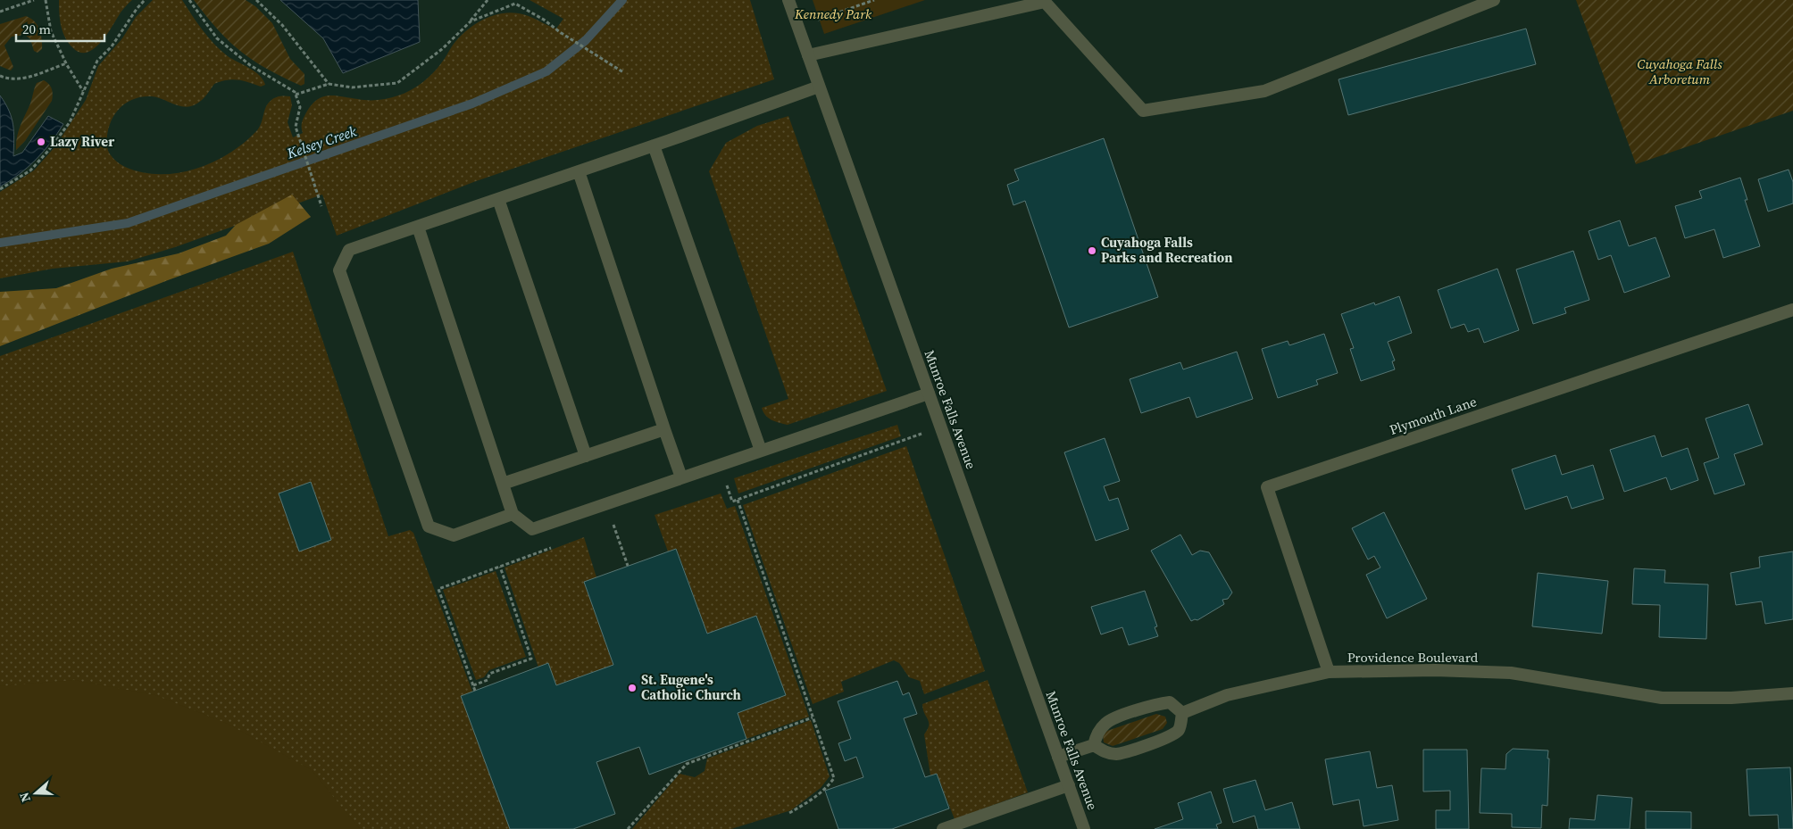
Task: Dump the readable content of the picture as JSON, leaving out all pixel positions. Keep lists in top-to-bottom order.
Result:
{
  "streets": {
    "street": ["Munroe Falls Avenue", "Plymouth Lane", "Providence Boulevard"]
  },
  "crossings": [
    ["Plymouth Lane", "Providence Boulevard"]
  ],
  "water": ["Kelsey Creek"],
  "parks": ["Kennedy Park", "Cuyahoga Falls Arboretum"],
  "places": ["Lazy River", "Cuyahoga Falls Parks and Recreation", "St. Eugene's Catholic Church"],
  "scale_bar": "20 m",
  "north": "left"
}
